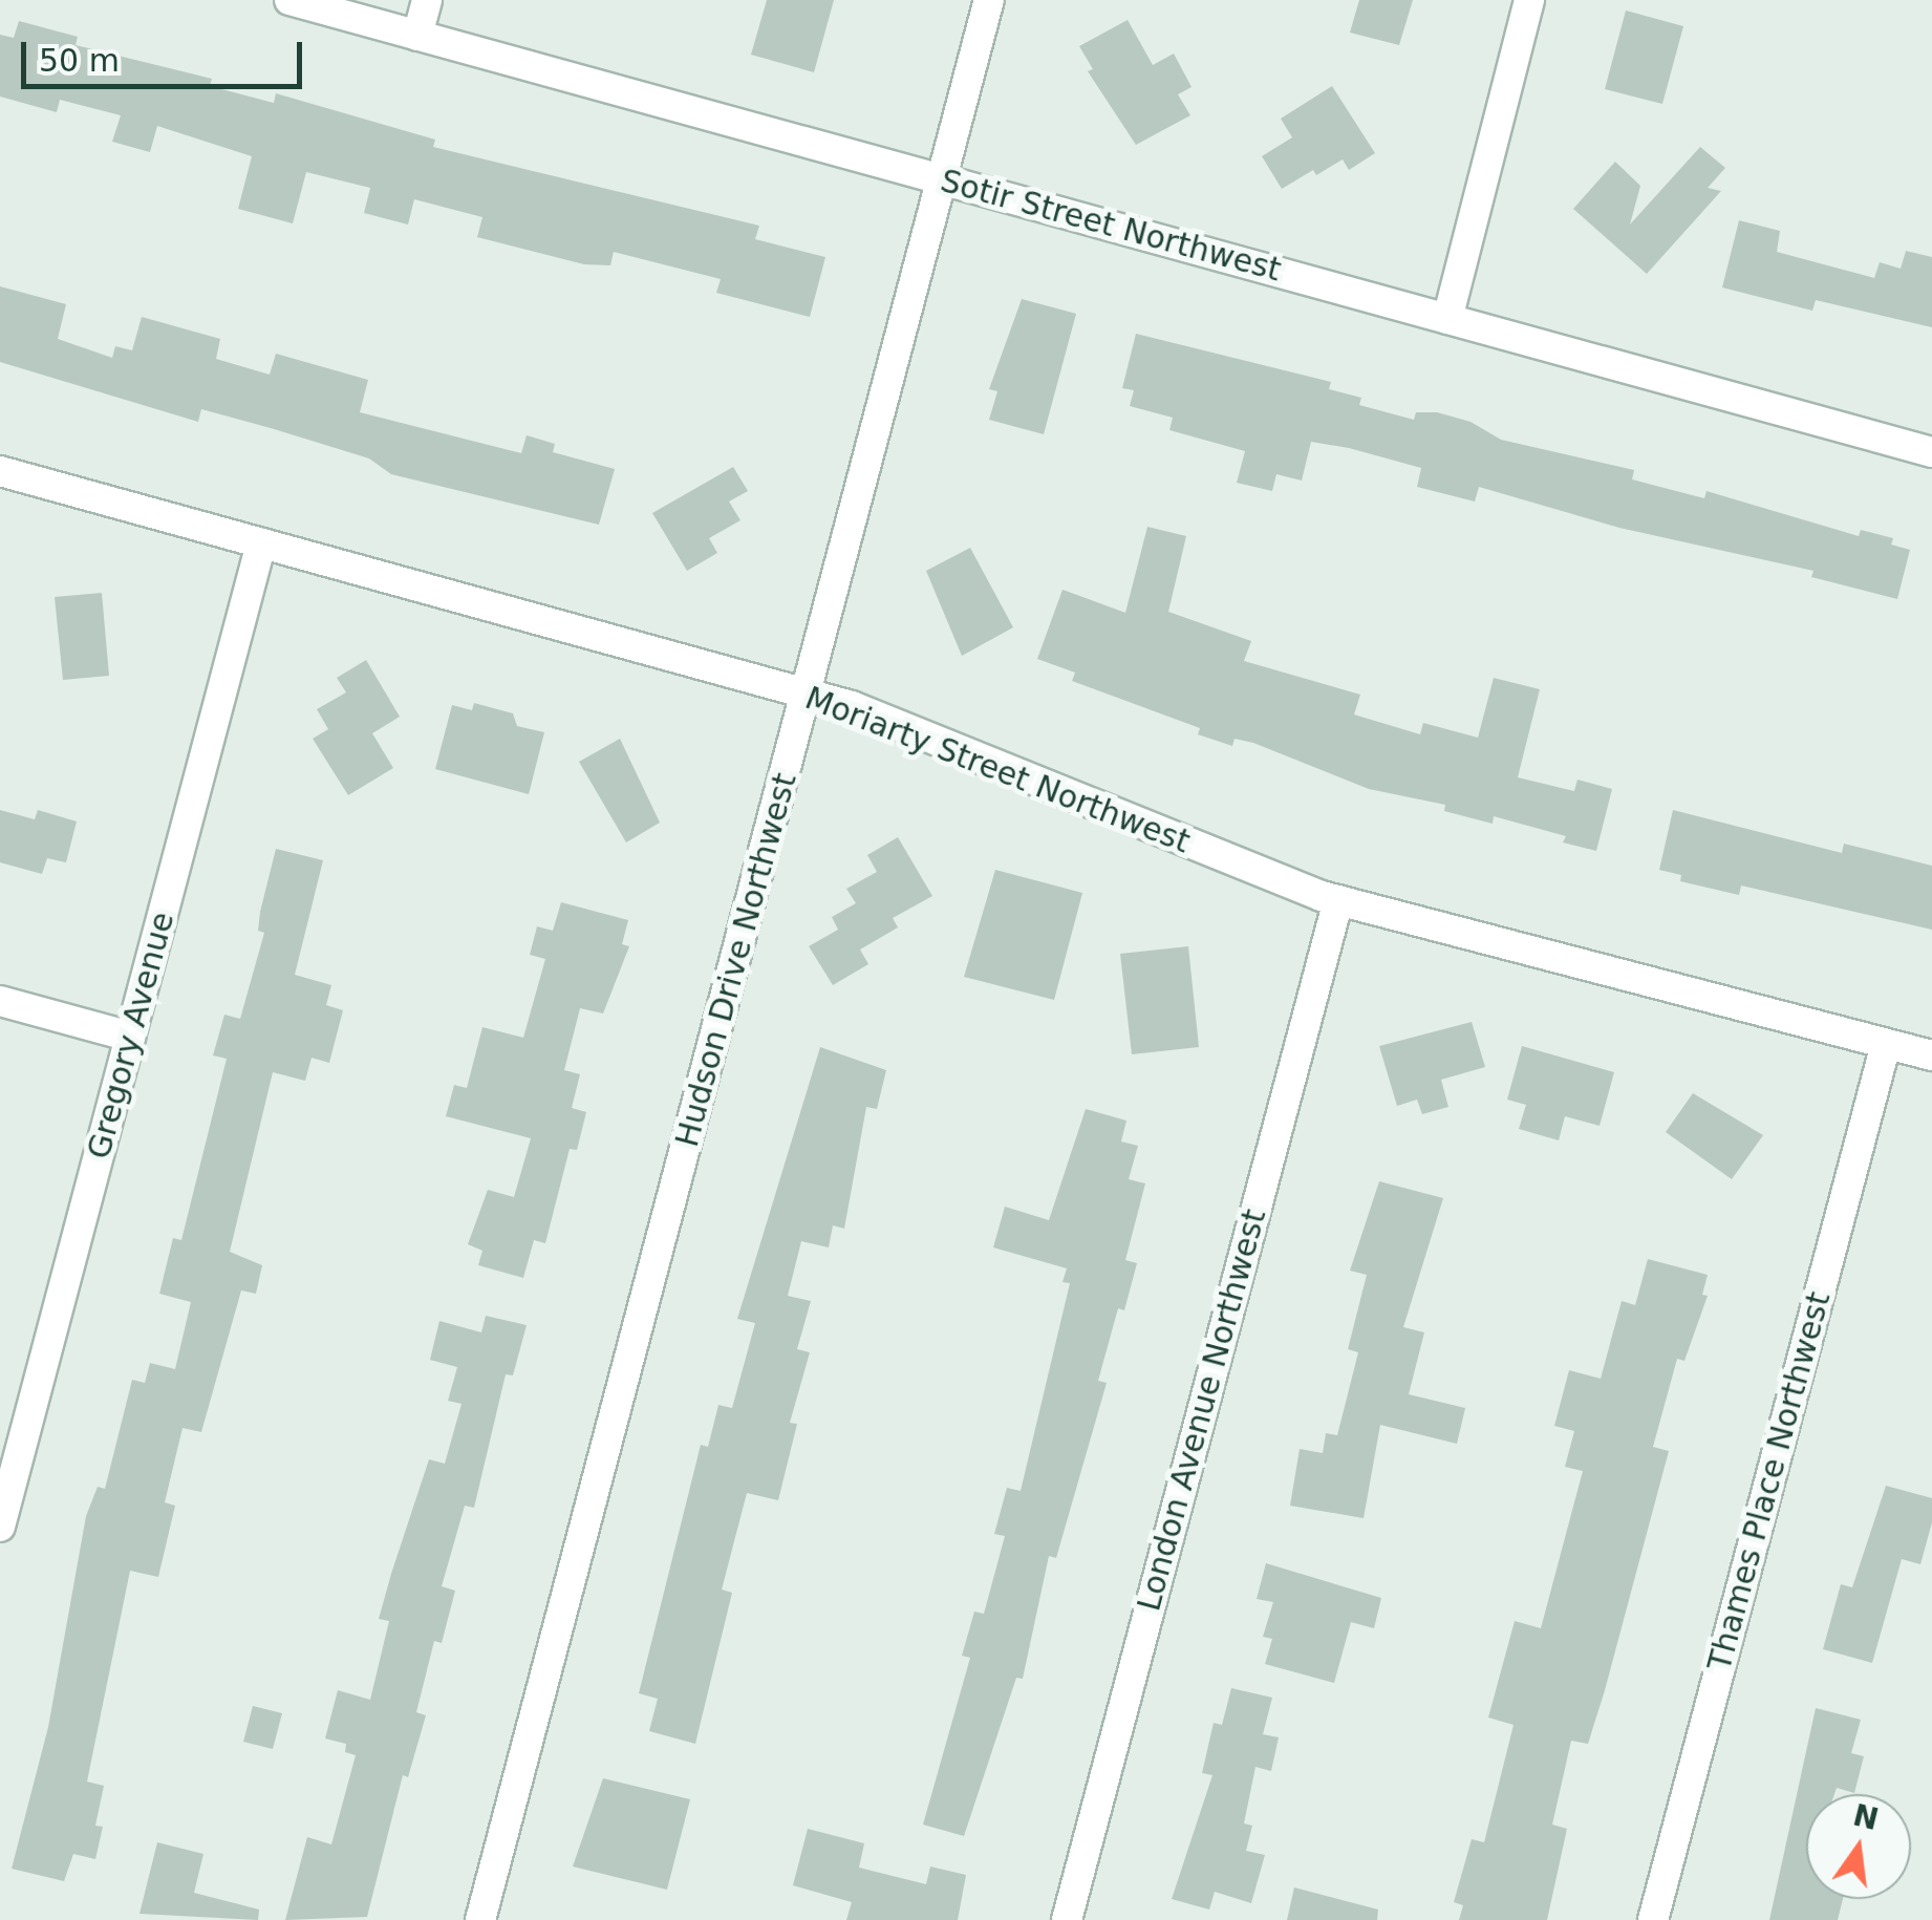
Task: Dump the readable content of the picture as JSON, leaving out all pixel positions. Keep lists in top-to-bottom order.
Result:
{
  "streets": {
    "street": [
      "Sotir Street Northwest",
      "Moriarty Street Northwest",
      "Hudson Drive Northwest",
      "Gregory Avenue",
      "London Avenue Northwest",
      "Thames Place Northwest"
    ]
  },
  "crossings": [
    ["Sotir Street Northwest", "Hudson Drive Northwest"],
    ["Moriarty Street Northwest", "Hudson Drive Northwest"],
    ["Moriarty Street Northwest", "Gregory Avenue"],
    ["Moriarty Street Northwest", "London Avenue Northwest"],
    ["Moriarty Street Northwest", "Thames Place Northwest"]
  ],
  "scale_bar": "50 m",
  "north": "top"
}
